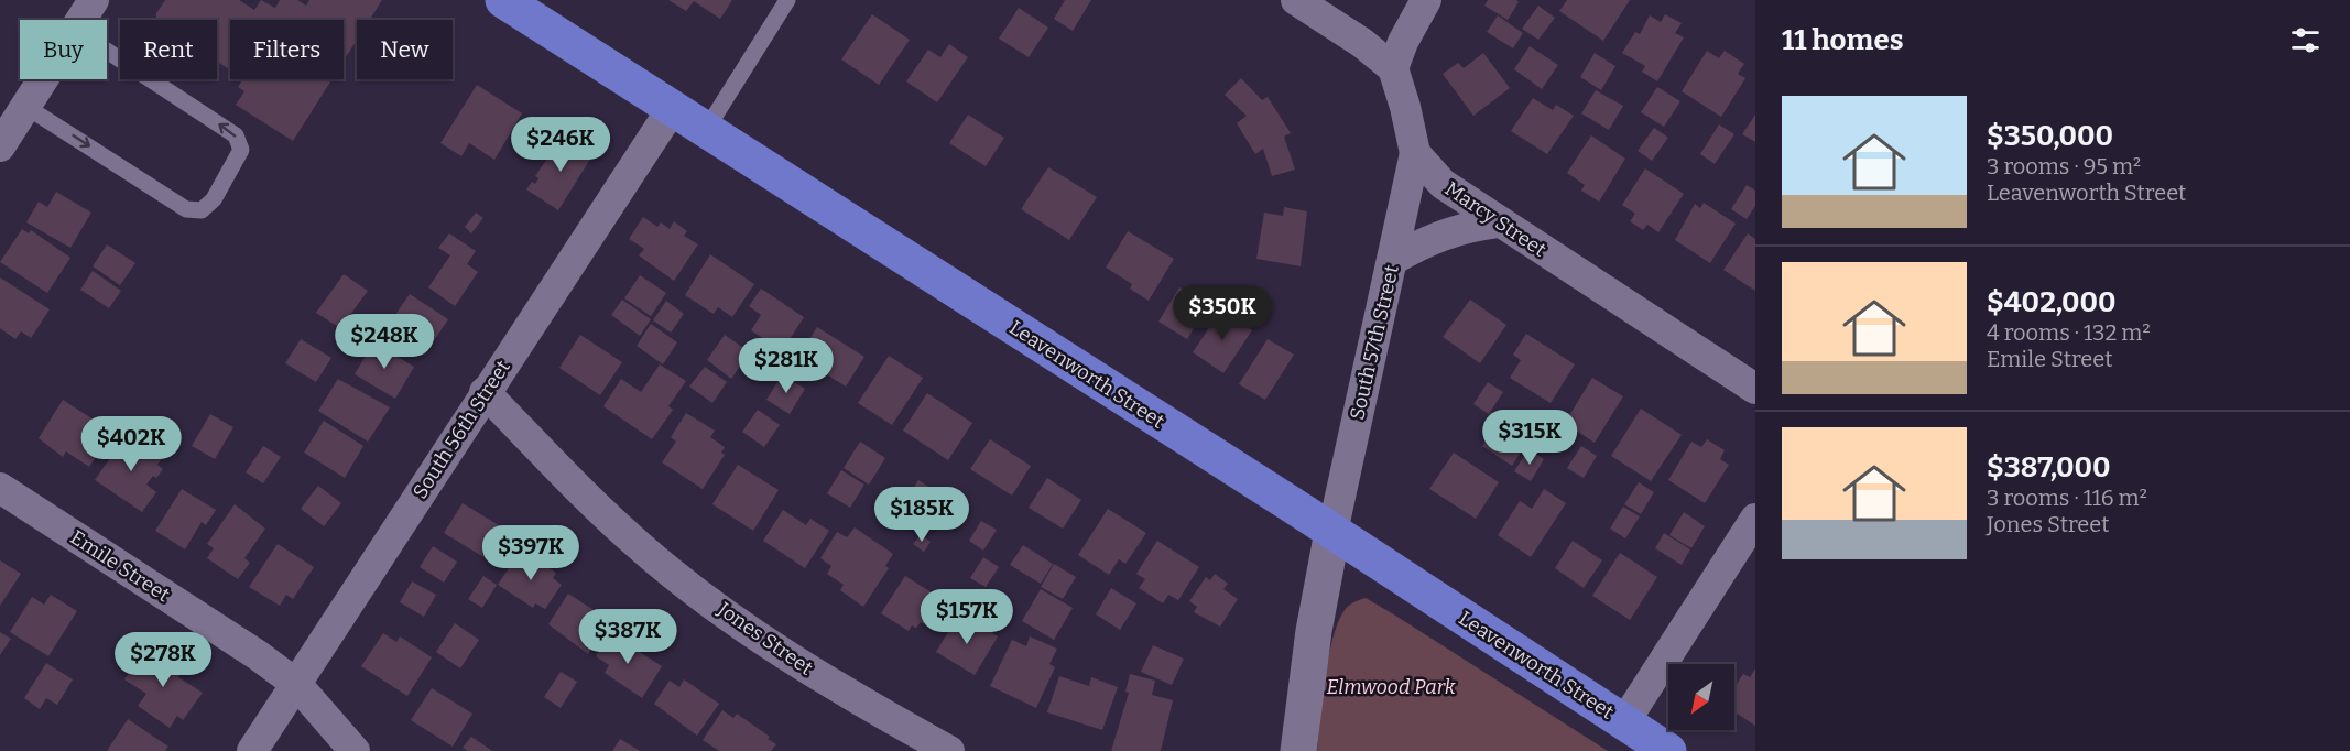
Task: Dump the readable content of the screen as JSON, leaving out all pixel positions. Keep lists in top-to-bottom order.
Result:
{
  "streets": {
    "main road": ["Leavenworth Street"],
    "street": [
      "Marcy Street",
      "South 57th Street",
      "South 56th Street",
      "Emile Street",
      "Jones Street"
    ]
  },
  "crossings": [
    ["Marcy Street", "South 57th Street"],
    ["South 57th Street", "Leavenworth Street"],
    ["Leavenworth Street", "South 56th Street"],
    ["South 56th Street", "Emile Street"],
    ["South 56th Street", "Jones Street"]
  ],
  "parks": ["Elmwood Park"],
  "north": "bottom left",
  "page": {
    "heading": "11 homes",
    "chip": [
      "Buy",
      "Rent",
      "Filters",
      "New"
    ],
    "list": [
      {
        "name": "$350,000",
        "note": "3 rooms · 95 m² · Leavenworth Street"
      },
      {
        "name": "$402,000",
        "note": "4 rooms · 132 m² · Emile Street"
      },
      {
        "name": "$387,000",
        "note": "3 rooms · 116 m² · Jones Street"
      }
    ],
    "price": [
      "$246K",
      "$350K",
      "$248K",
      "$281K",
      "$315K",
      "$402K",
      "$185K",
      "$397K",
      "$157K",
      "$387K",
      "$278K"
    ]
  }
}
